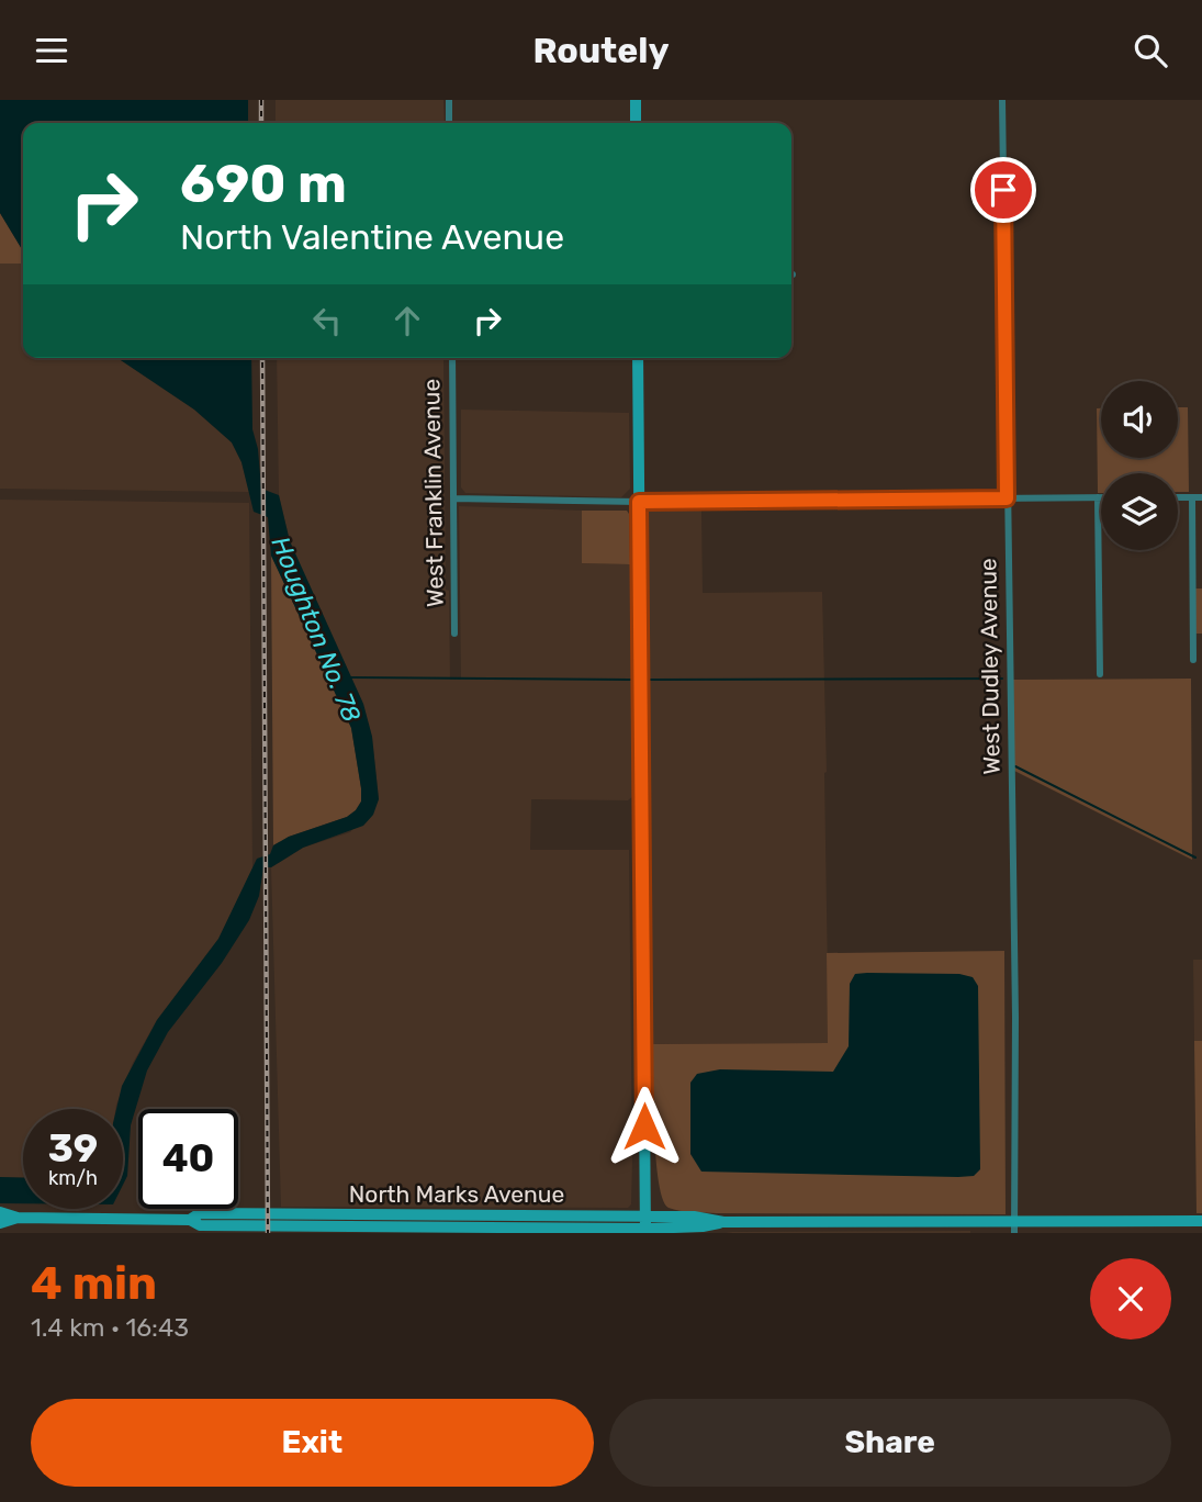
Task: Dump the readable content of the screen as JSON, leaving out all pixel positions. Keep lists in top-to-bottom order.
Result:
{
  "streets": {
    "main road": ["North Marks Avenue"],
    "street": ["West Franklin Avenue", "West Dudley Avenue"]
  },
  "crossings": [
    ["West Dudley Avenue", "North Marks Avenue"]
  ],
  "water": ["Houghton No. 78"],
  "page": {
    "header": "Routely",
    "turn": ["690 m", "North Valentine Avenue"],
    "speed": "39 km/h",
    "limit": "40",
    "heading": ["4 min", "1.4 km · 16:43"],
    "buttons": ["Exit", "Share"]
  }
}
